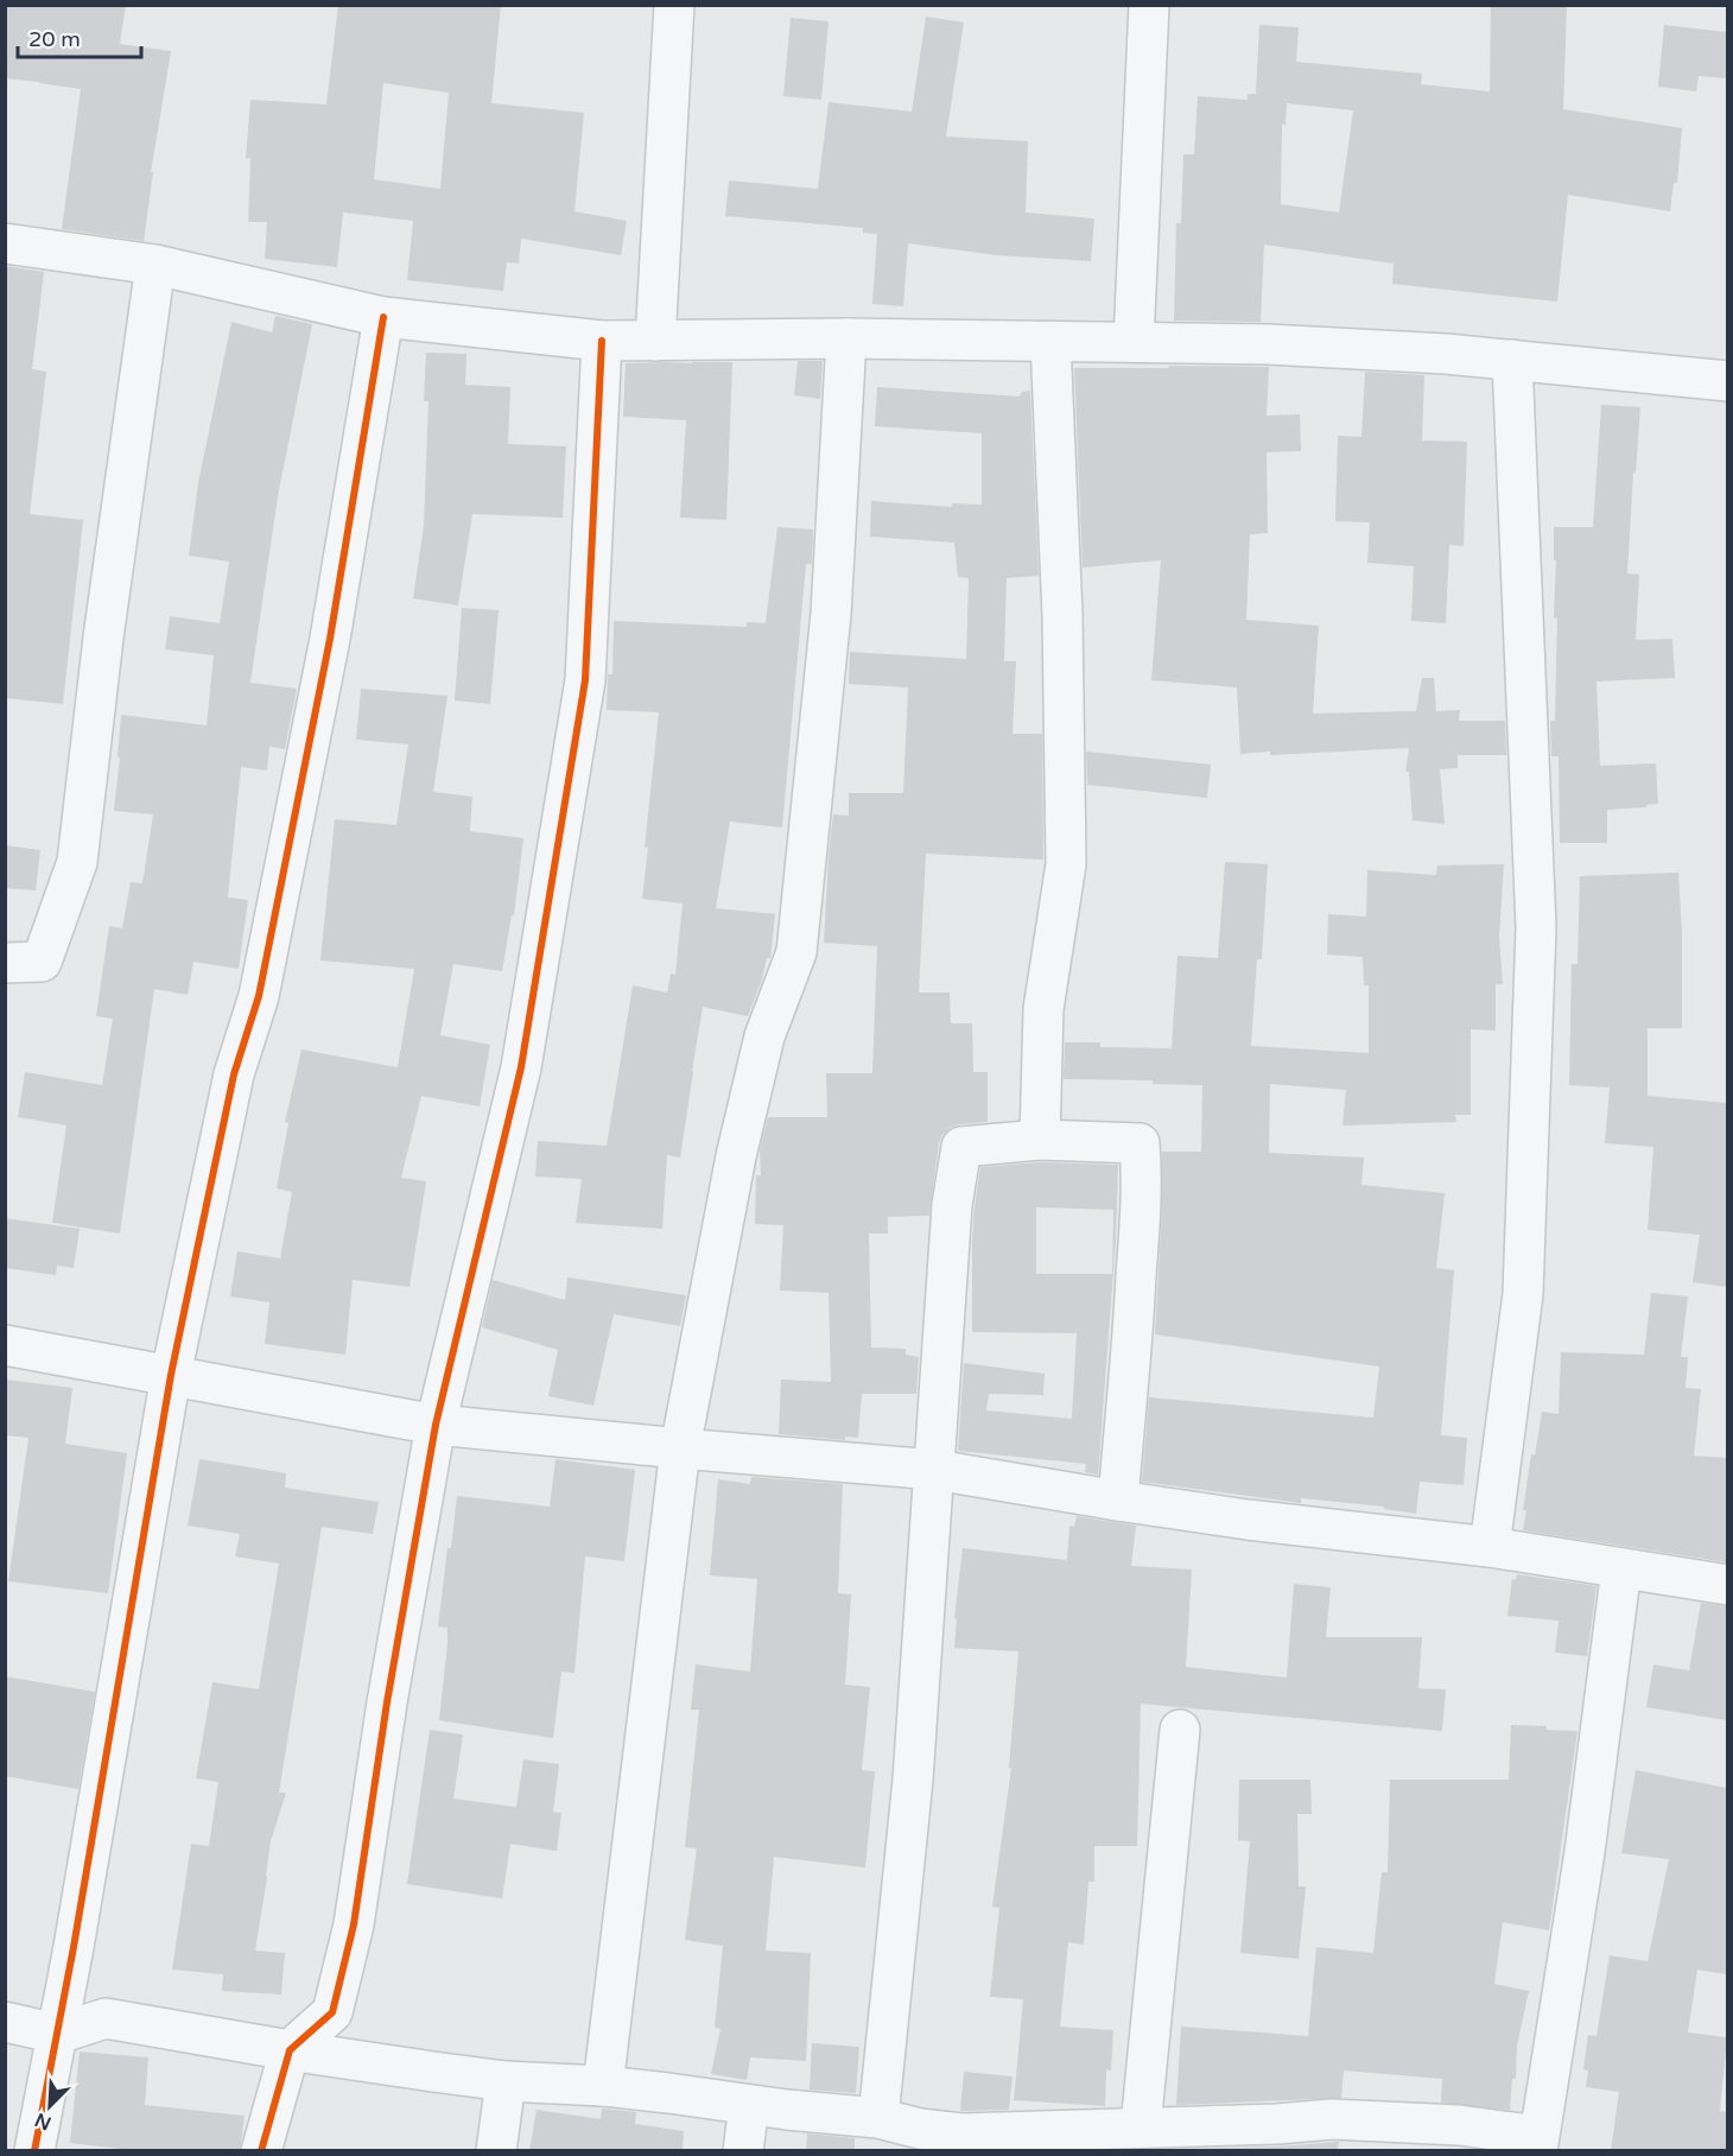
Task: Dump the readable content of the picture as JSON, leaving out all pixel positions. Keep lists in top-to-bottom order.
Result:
{
  "scale_bar": "20 m",
  "north": "bottom left"
}
